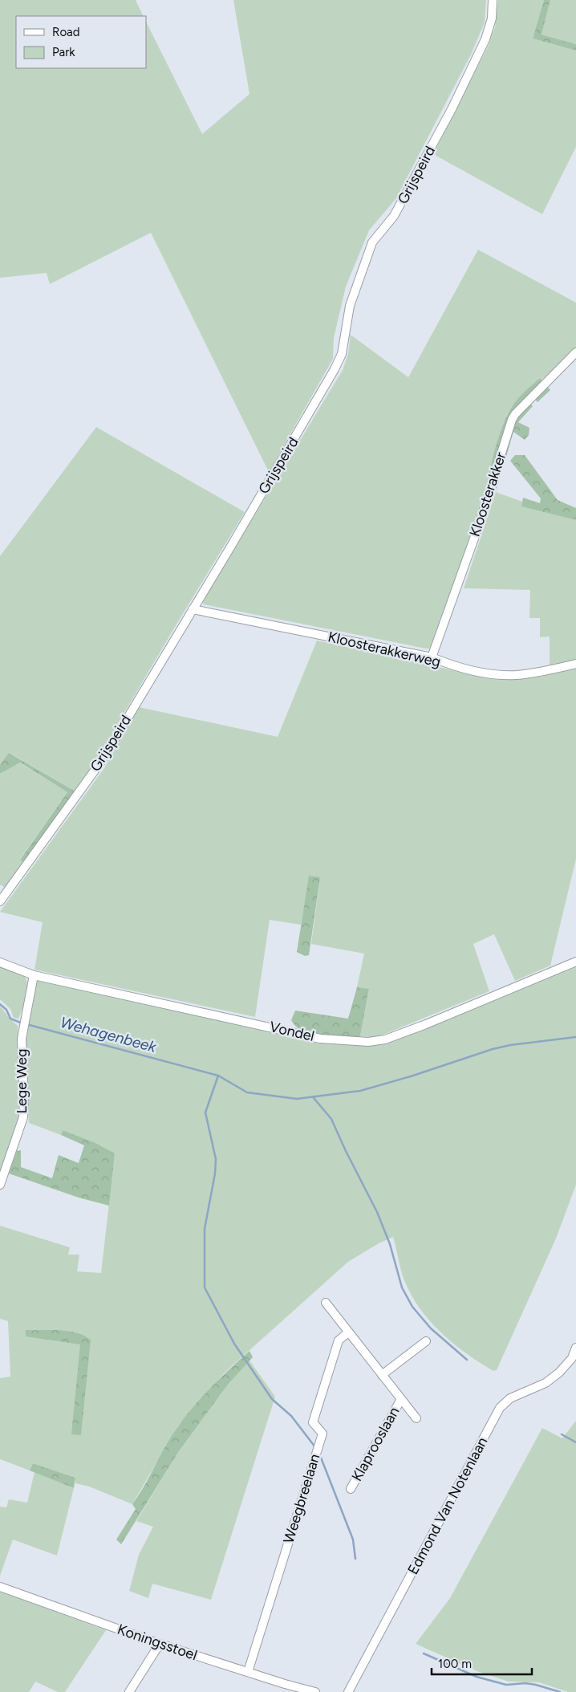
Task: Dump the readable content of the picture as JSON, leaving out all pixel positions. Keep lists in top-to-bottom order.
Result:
{
  "streets": {
    "street": [
      "Grijspeird",
      "Kloosterakker",
      "Kloosterakkerweg",
      "Vondel",
      "Lege Weg",
      "Klaprooslaan",
      "Weegbreelaan",
      "Edmond Van Notenlaan",
      "Koningsstoel"
    ]
  },
  "crossings": [
    ["Grijspeird", "Kloosterakkerweg"],
    ["Kloosterakker", "Kloosterakkerweg"],
    ["Vondel", "Lege Weg"],
    ["Klaprooslaan", "Weegbreelaan"],
    ["Weegbreelaan", "Koningsstoel"]
  ],
  "water": ["Wehagenbeek"],
  "legend": ["Road", "Park"],
  "scale_bar": "100 m"
}
